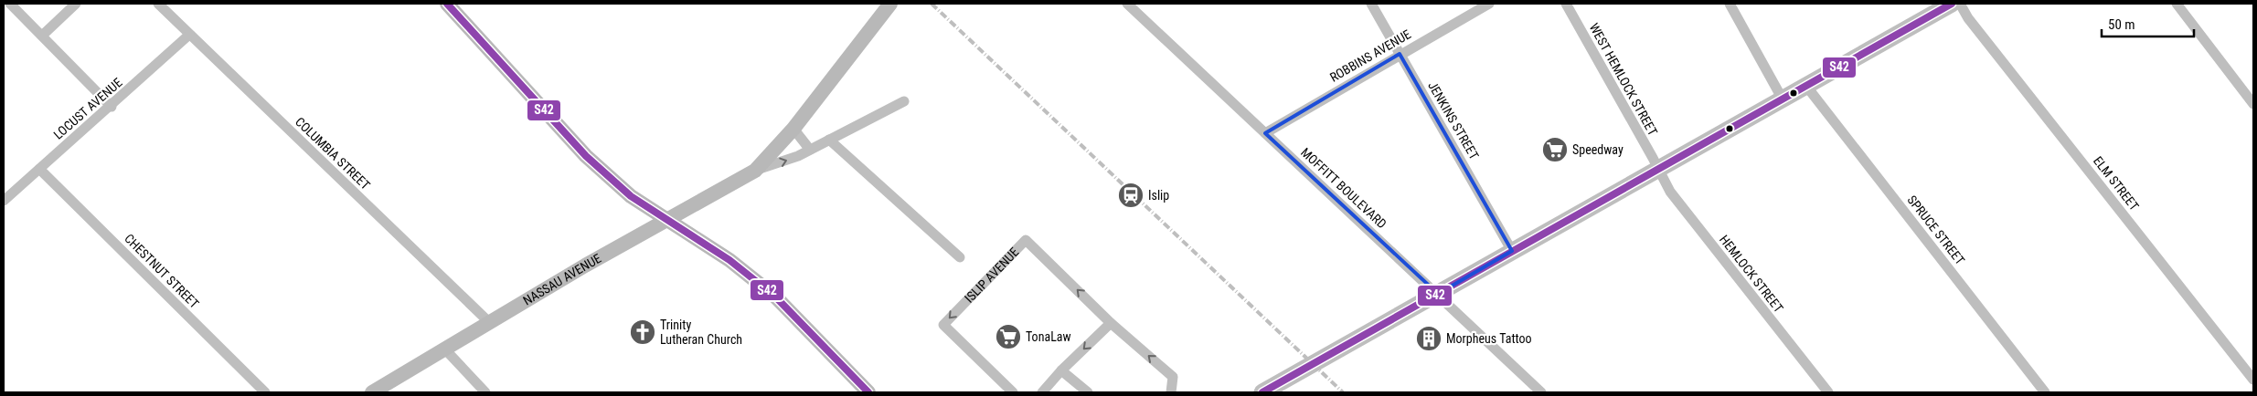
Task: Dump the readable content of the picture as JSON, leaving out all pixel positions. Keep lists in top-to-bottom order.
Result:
{
  "streets": {
    "street": [
      "ROBBINS AVENUE",
      "WEST HEMLOCK STREET",
      "LOCUST AVENUE",
      "JENKINS STREET",
      "COLUMBIA STREET",
      "ELM STREET",
      "MOFFITT BOULEVARD",
      "SPRUCE STREET",
      "CHESTNUT STREET",
      "HEMLOCK STREET",
      "ISLIP AVENUE",
      "NASSAU AVENUE"
    ]
  },
  "crossings": [
    ["ROBBINS AVENUE", "JENKINS STREET"],
    ["ROBBINS AVENUE", "MOFFITT BOULEVARD"],
    ["WEST HEMLOCK STREET", "HEMLOCK STREET"],
    ["LOCUST AVENUE", "COLUMBIA STREET"],
    ["LOCUST AVENUE", "CHESTNUT STREET"],
    ["COLUMBIA STREET", "NASSAU AVENUE"]
  ],
  "places": {
    "supermarket": ["Speedway", "TonaLaw"],
    "station": ["Islip"],
    "church": ["Trinity Lutheran Church"],
    "building": ["Morpheus Tattoo"]
  },
  "lines": ["transit line S42"],
  "scale_bar": "50 m"
}
